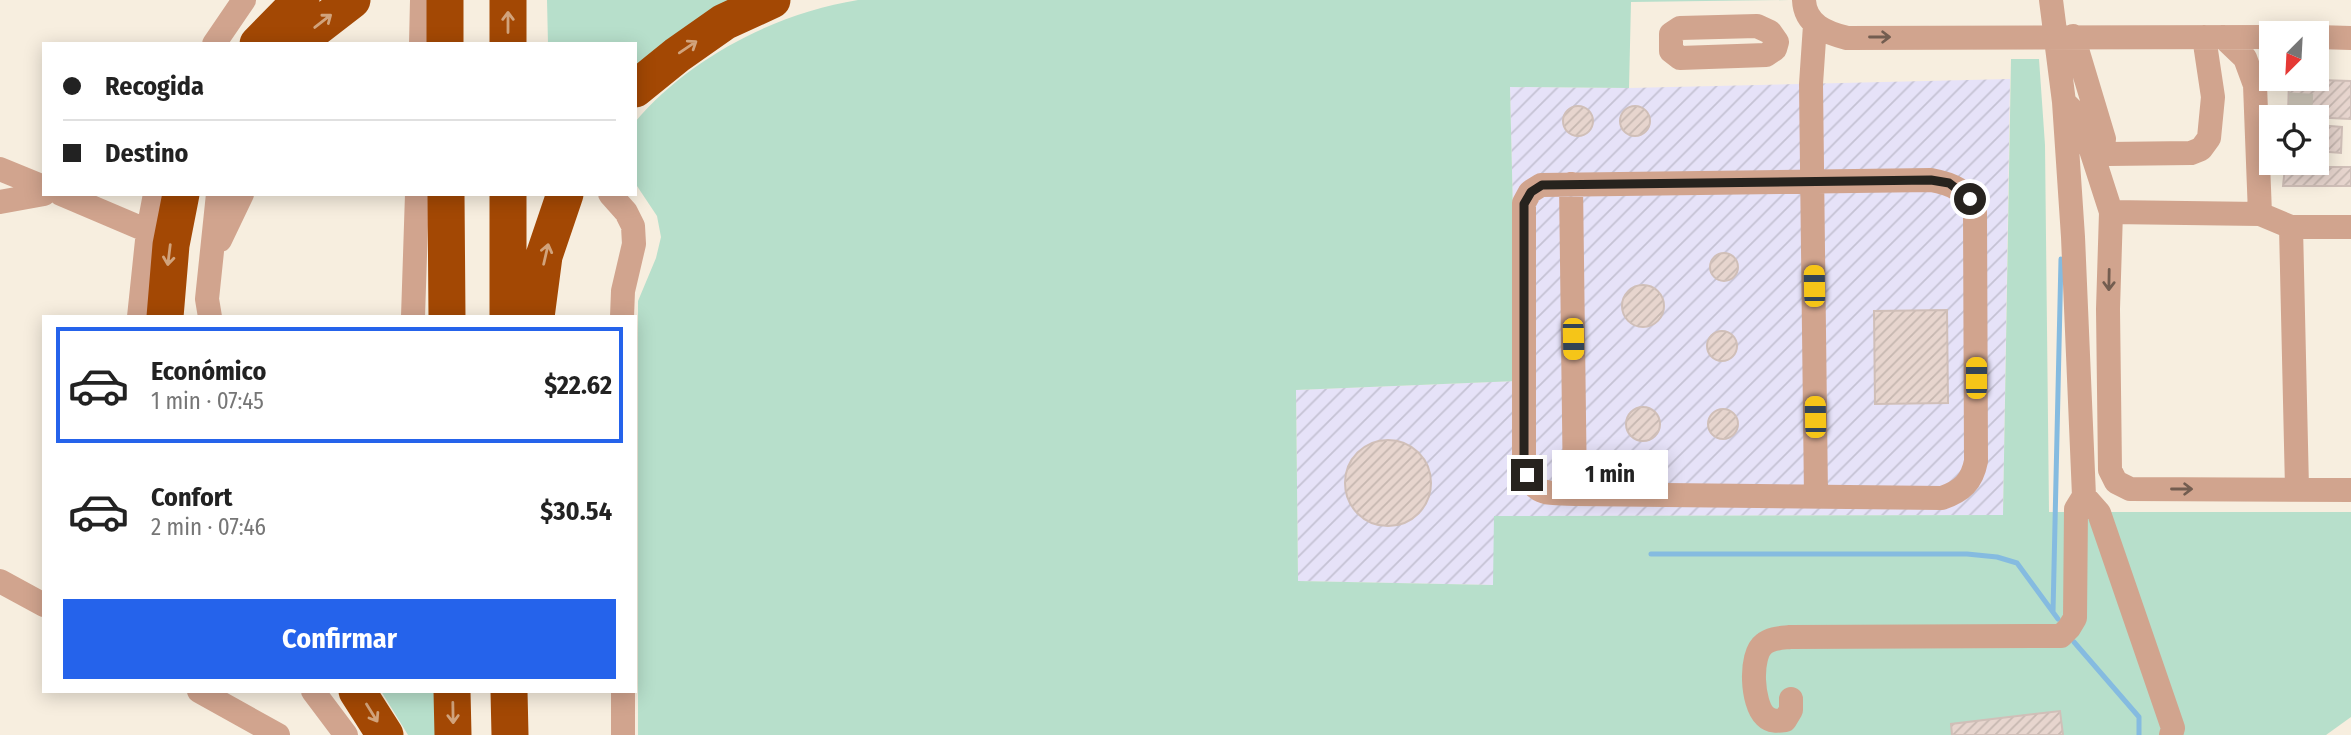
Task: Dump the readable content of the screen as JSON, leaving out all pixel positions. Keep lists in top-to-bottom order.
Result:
{
  "north": "bottom left",
  "page": {
    "banner": ["Recogida", "Destino"],
    "list": [
      {
        "name": "Económico",
        "note": "1 min · 07:45",
        "value": "$22.62"
      },
      {
        "name": "Confort",
        "note": "2 min · 07:46",
        "value": "$30.54"
      }
    ],
    "bubble": "1 min",
    "buttons": "Confirmar"
  }
}
